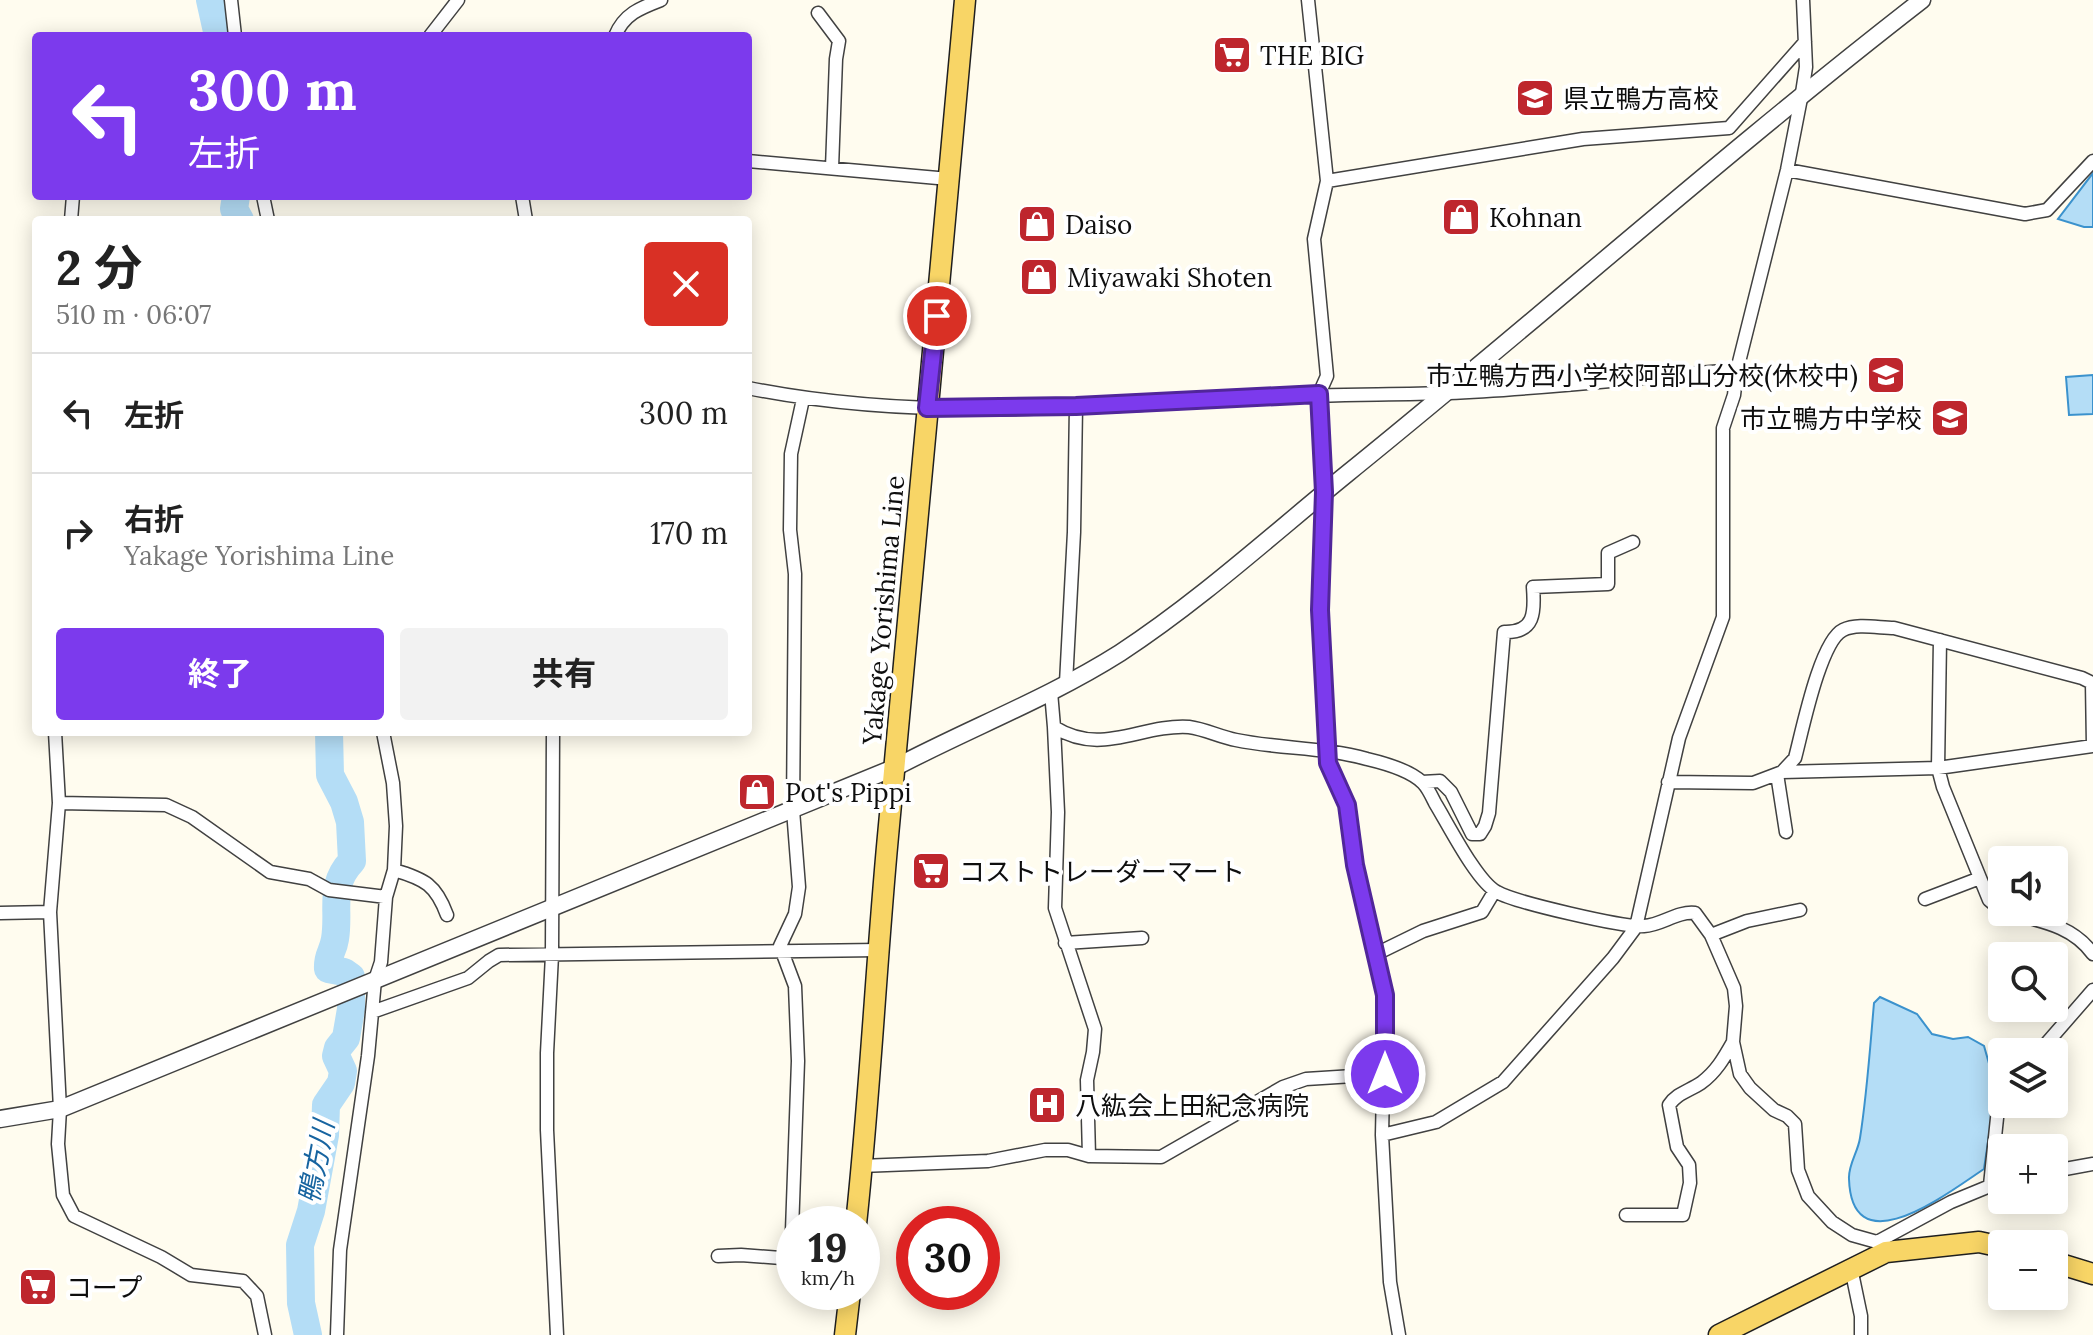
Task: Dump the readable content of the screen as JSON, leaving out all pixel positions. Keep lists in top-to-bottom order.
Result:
{
  "streets": {
    "main road": ["Yakage Yorishima Line"]
  },
  "water": ["鴨方川"],
  "places": {
    "supermarket": ["THE BIG", "コストトレーダーマート", "コープ"],
    "school or university": ["県立鴨方高校", "市立鴨方西小学校阿部山分校(休校中)", "市立鴨方中学校"],
    "shop": [
      "Kohnan",
      "Daiso",
      "Miyawaki Shoten",
      "Pot's Pippi"
    ],
    "hospital": ["八紘会上田紀念病院"]
  },
  "page": {
    "turn": ["300 m", "左折"],
    "heading": ["2 分", "510 m · 06:07"],
    "list": [
      {
        "name": "左折",
        "value": "300 m"
      },
      {
        "name": "右折",
        "note": "Yakage Yorishima Line",
        "value": "170 m"
      }
    ],
    "buttons": ["終了", "共有"],
    "map_buttons": ["+", "−"],
    "speed": "19 km/h",
    "limit": "30"
  }
}
